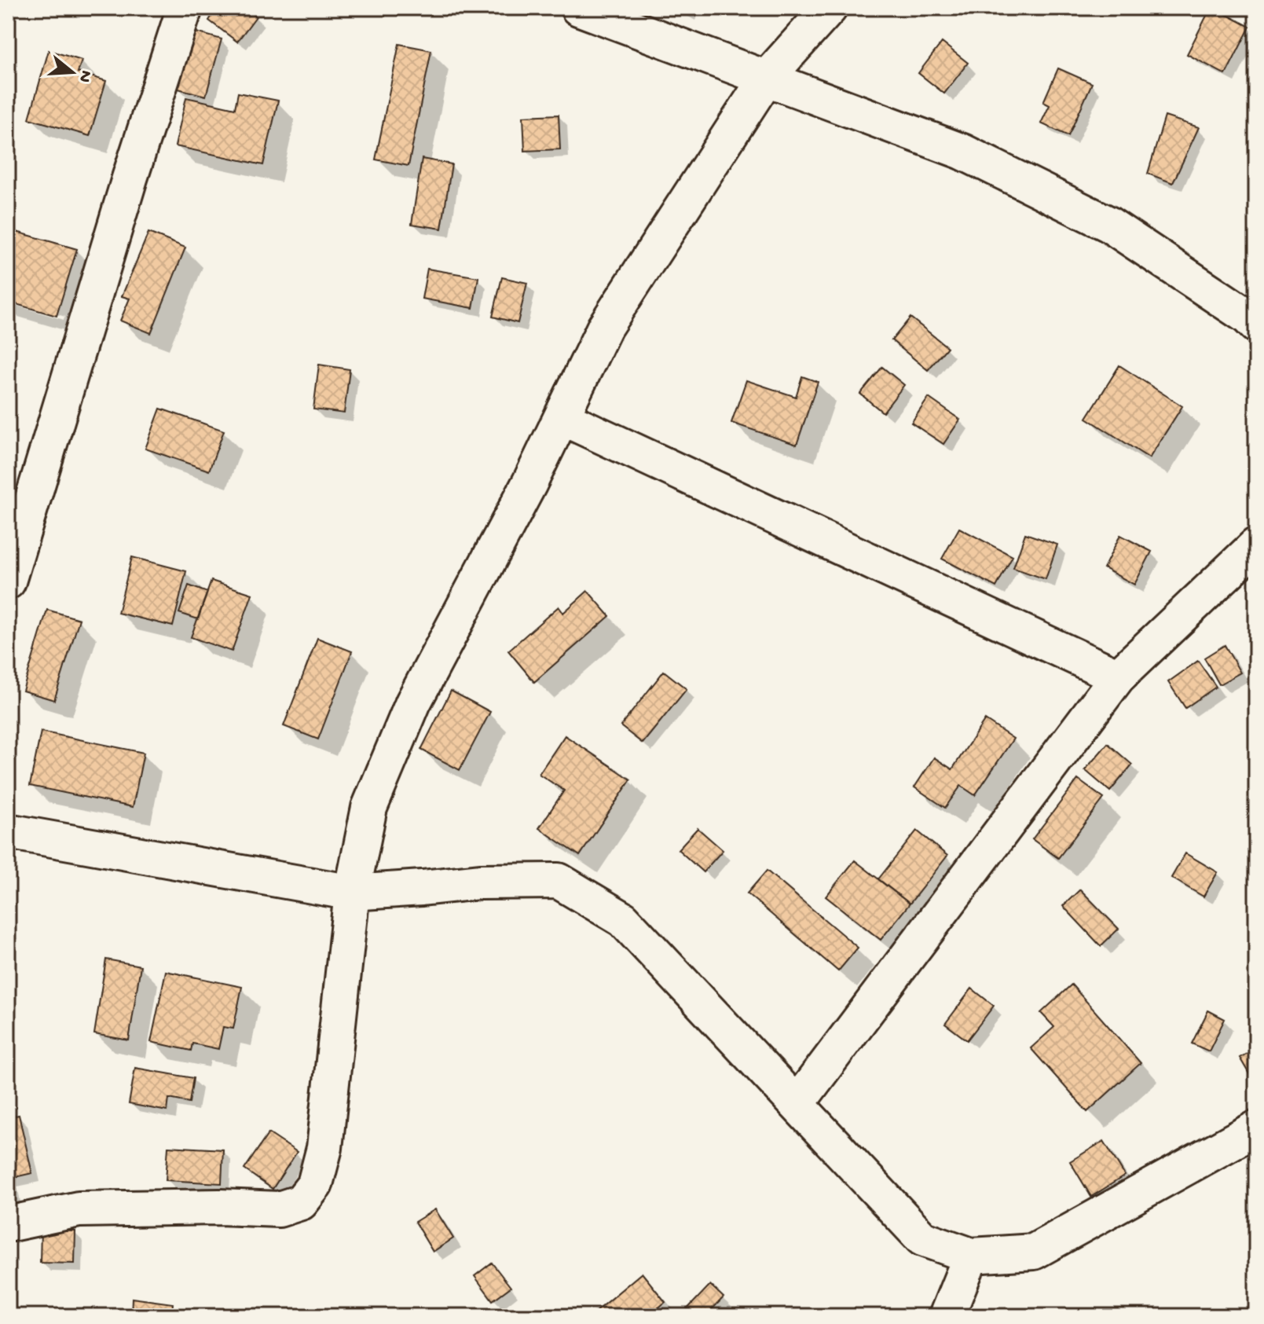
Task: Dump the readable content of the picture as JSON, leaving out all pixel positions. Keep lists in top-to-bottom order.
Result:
{
  "north": "right"
}
